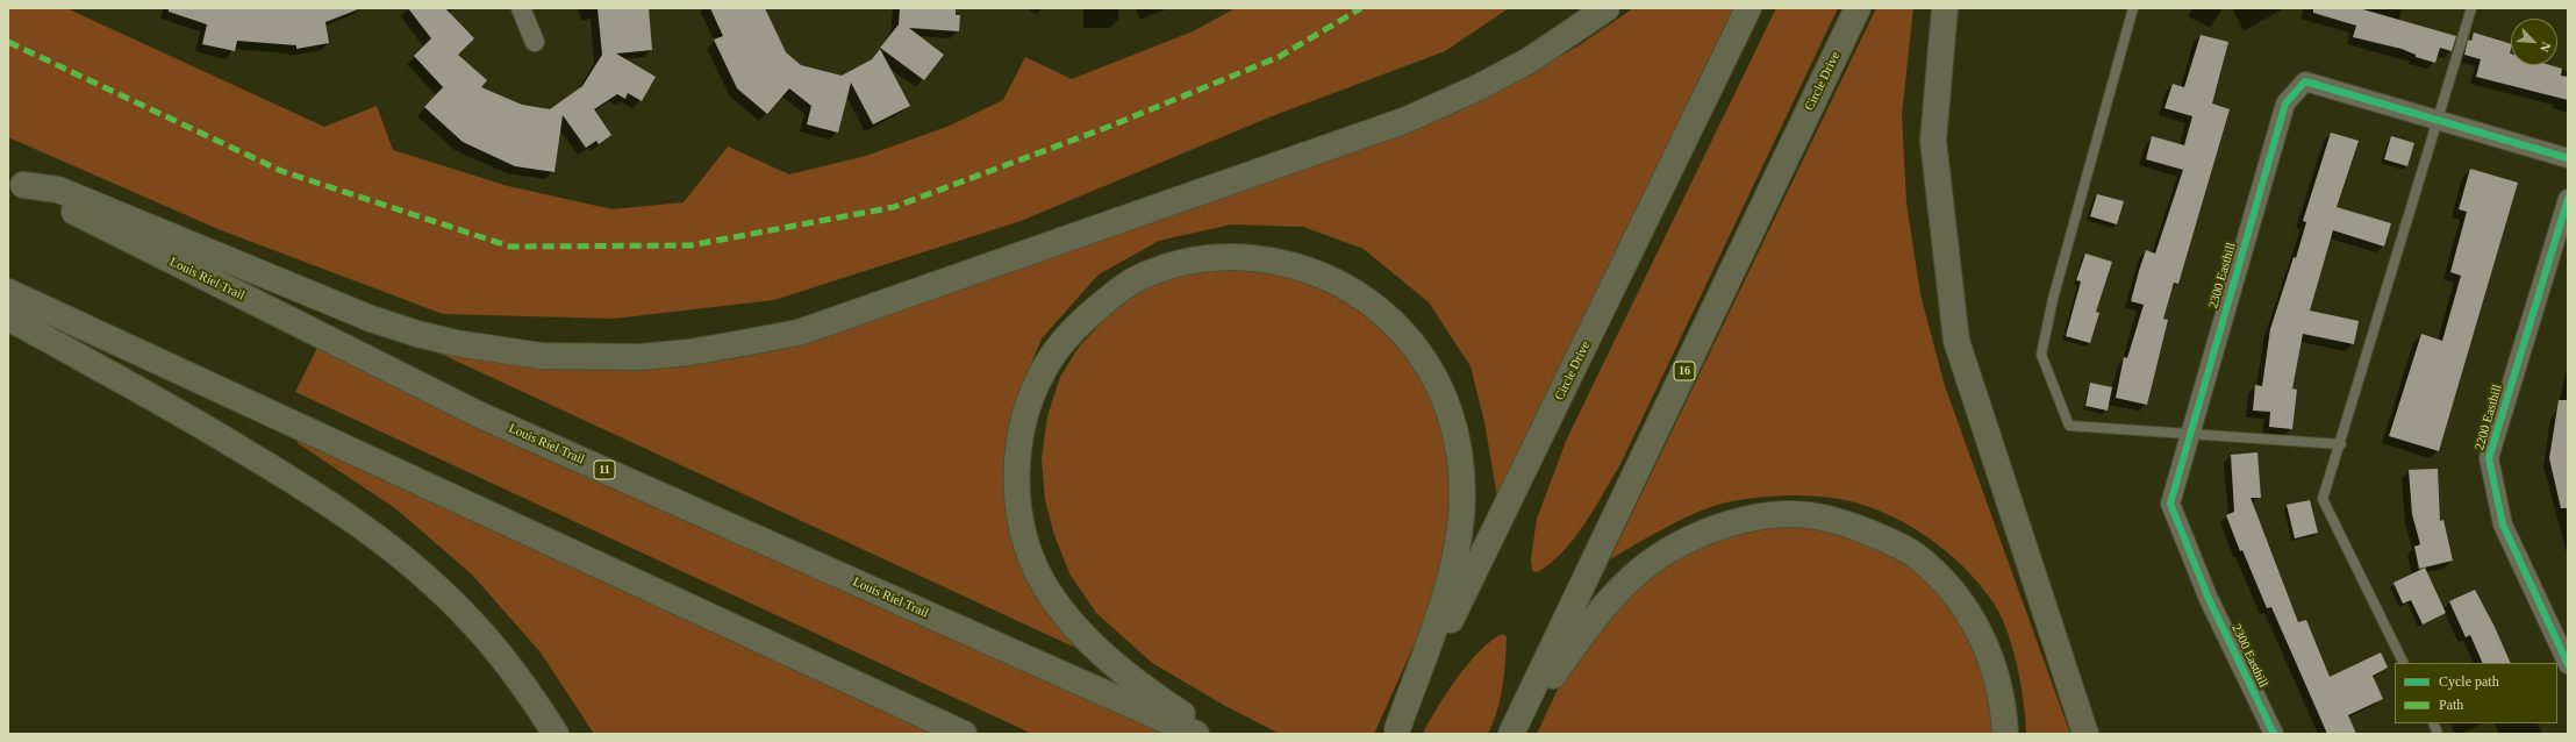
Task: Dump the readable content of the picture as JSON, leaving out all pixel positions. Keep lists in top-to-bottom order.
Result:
{
  "streets": {
    "highway": [
      "Circle Drive",
      "Louis Riel Trail",
      "16",
      "11"
    ],
    "street": ["2300 Easthill", "2200 Easthill"]
  },
  "legend": ["Cycle path", "Path"],
  "north": "bottom right"
}
